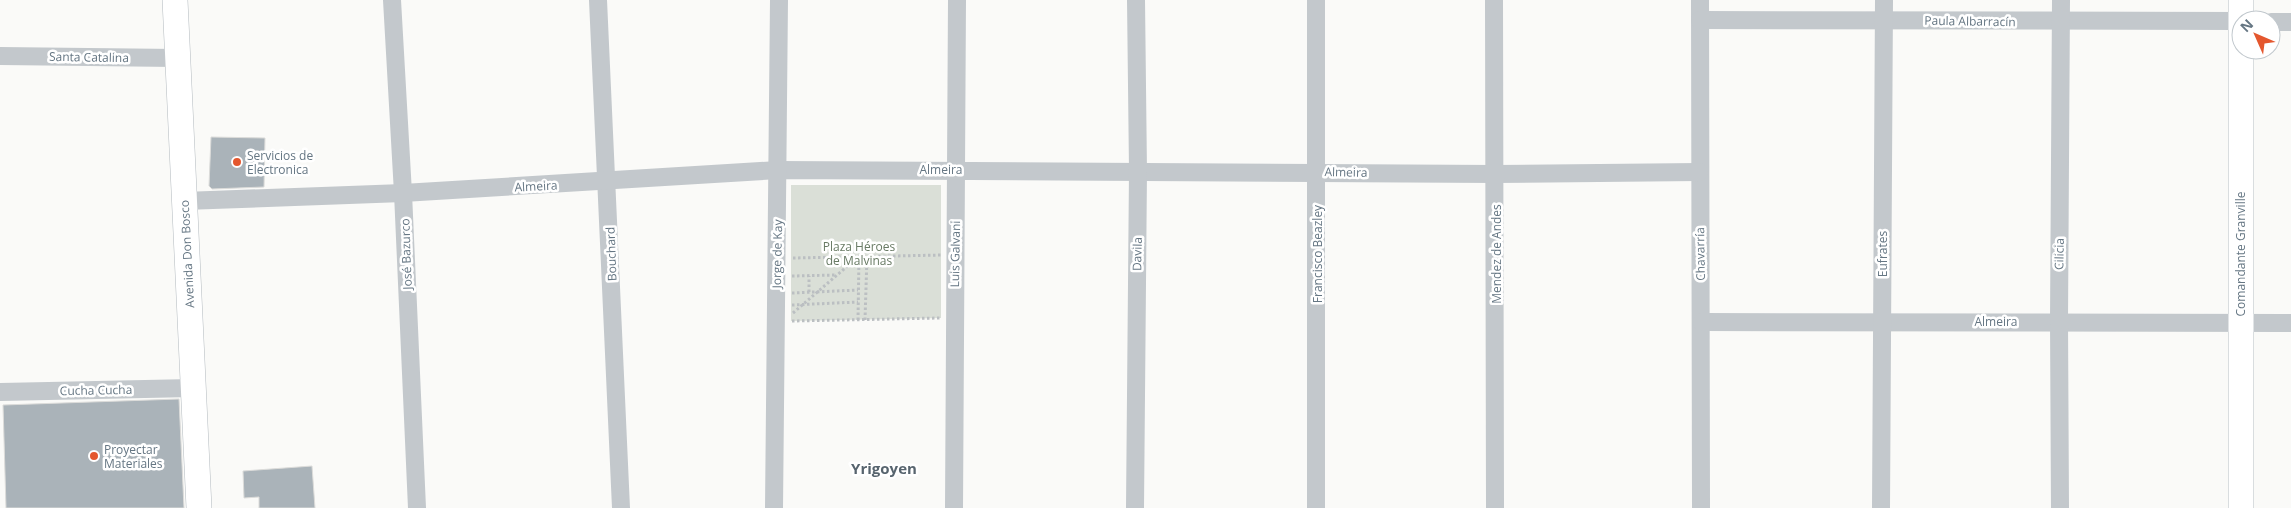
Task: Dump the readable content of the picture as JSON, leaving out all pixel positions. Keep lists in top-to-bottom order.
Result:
{
  "streets": {
    "main road": ["Avenida Don Bosco", "Comandante Granville"],
    "street": [
      "Paula Albarracín",
      "Santa Catalina",
      "Almeira",
      "José Bazurco",
      "Bouchard",
      "Jorge de Kay",
      "Luis Galvani",
      "Davila",
      "Francisco Beazley",
      "Mendez de Andes",
      "Chavarría",
      "Eufrates",
      "Cilicia",
      "Cucha Cucha"
    ]
  },
  "crossings": [
    ["Paula Albarracín", "Chavarría"],
    ["Paula Albarracín", "Eufrates"],
    ["Paula Albarracín", "Cilicia"],
    ["Santa Catalina", "Avenida Don Bosco"],
    ["Almeira", "Avenida Don Bosco"],
    ["Almeira", "José Bazurco"],
    ["Almeira", "Bouchard"],
    ["Almeira", "Jorge de Kay"],
    ["Almeira", "Luis Galvani"],
    ["Almeira", "Davila"],
    ["Almeira", "Francisco Beazley"],
    ["Almeira", "Mendez de Andes"],
    ["Almeira", "Chavarría"],
    ["Almeira", "Eufrates"],
    ["Almeira", "Cilicia"],
    ["Almeira", "Comandante Granville"],
    ["Avenida Don Bosco", "Cucha Cucha"]
  ],
  "districts": ["Yrigoyen"],
  "parks": ["Plaza Héroes de Malvinas"],
  "places": ["Servicios de Electronica", "Proyectar Materiales"],
  "north": "top left"
}
